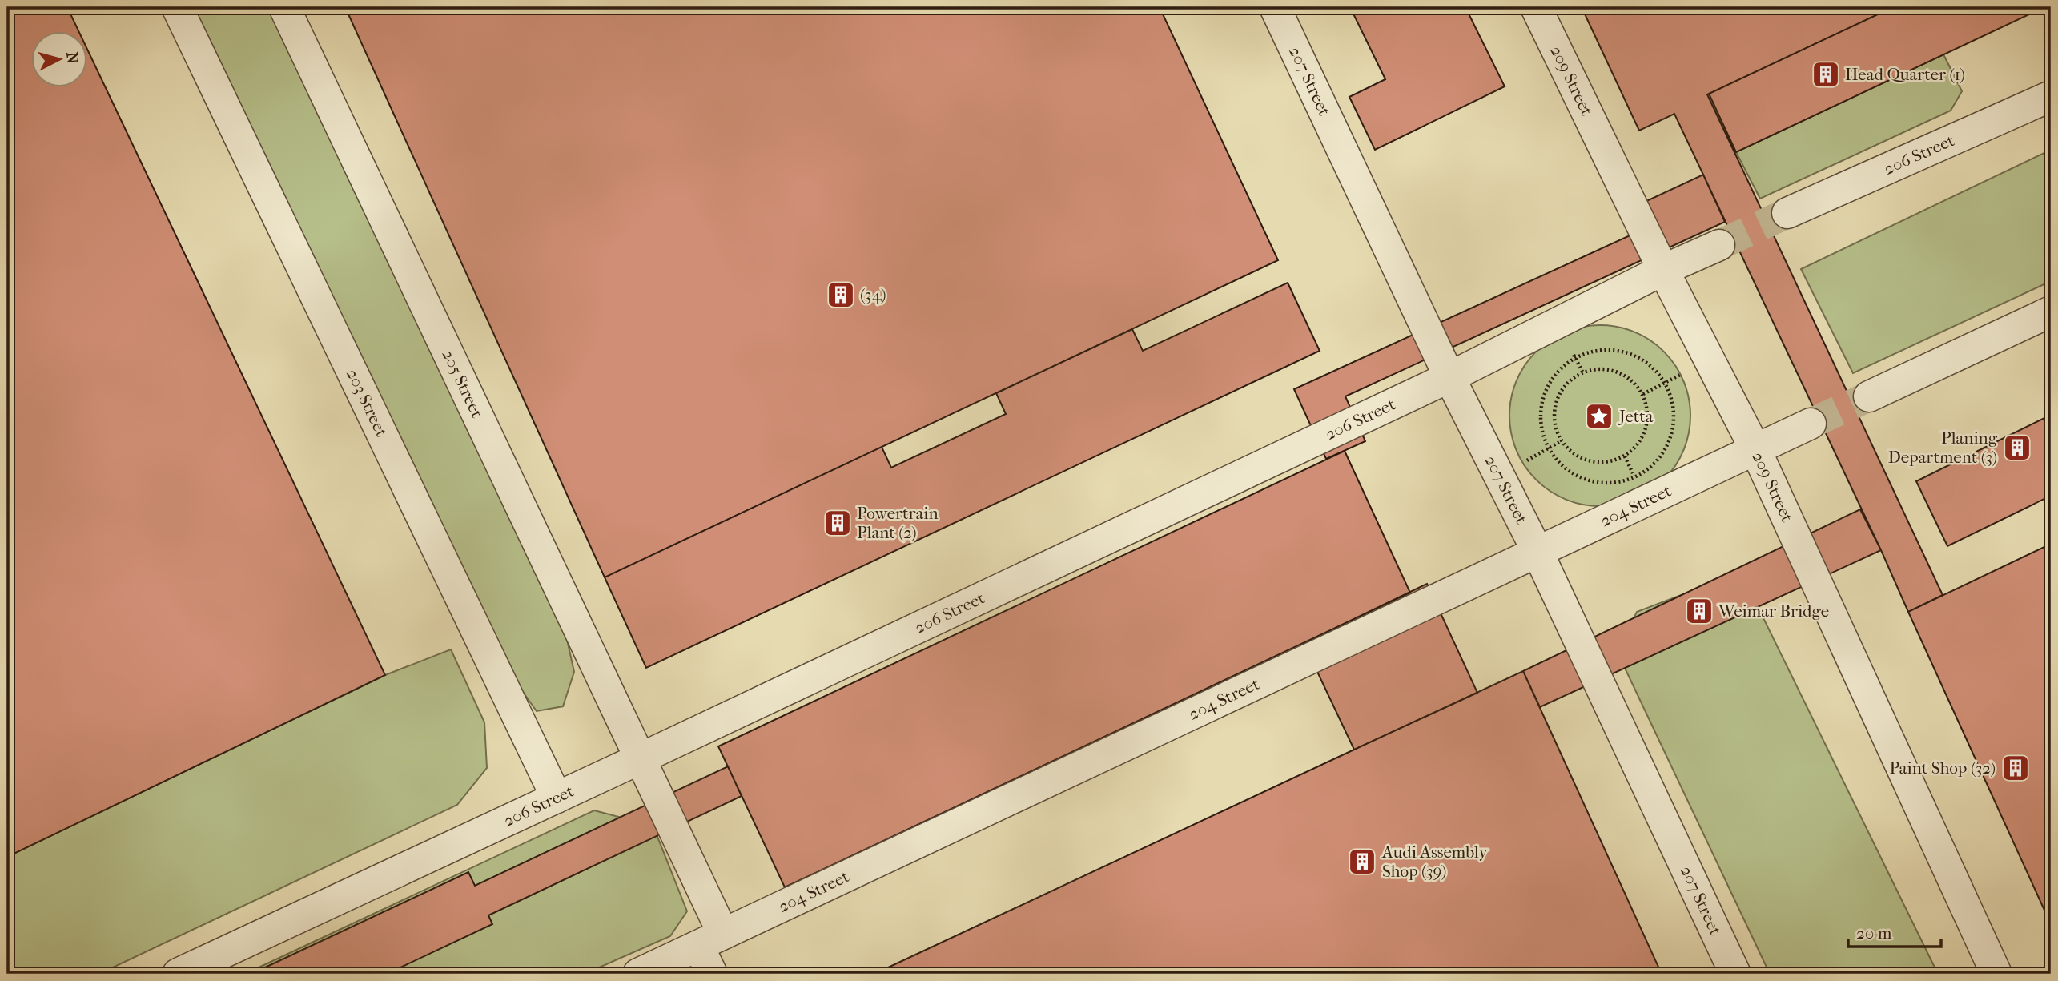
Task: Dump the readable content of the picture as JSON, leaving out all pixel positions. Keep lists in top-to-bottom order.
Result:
{
  "streets": {
    "street": [
      "209 Street",
      "207 Street",
      "206 Street",
      "205 Street",
      "203 Street",
      "204 Street"
    ]
  },
  "crossings": [
    ["209 Street", "206 Street"],
    ["209 Street", "204 Street"],
    ["207 Street", "206 Street"],
    ["207 Street", "204 Street"],
    ["206 Street", "205 Street"],
    ["206 Street", "203 Street"],
    ["205 Street", "204 Street"]
  ],
  "places": {
    "building": [
      "Head Quarter (1)",
      "(34)",
      "Planing Department (3)",
      "Powertrain Plant (2)",
      "Weimar Bridge",
      "Paint Shop (32)",
      "Audi Assembly Shop (39)"
    ],
    "place": ["Jetta"]
  },
  "scale_bar": "20 m",
  "north": "right"
}
